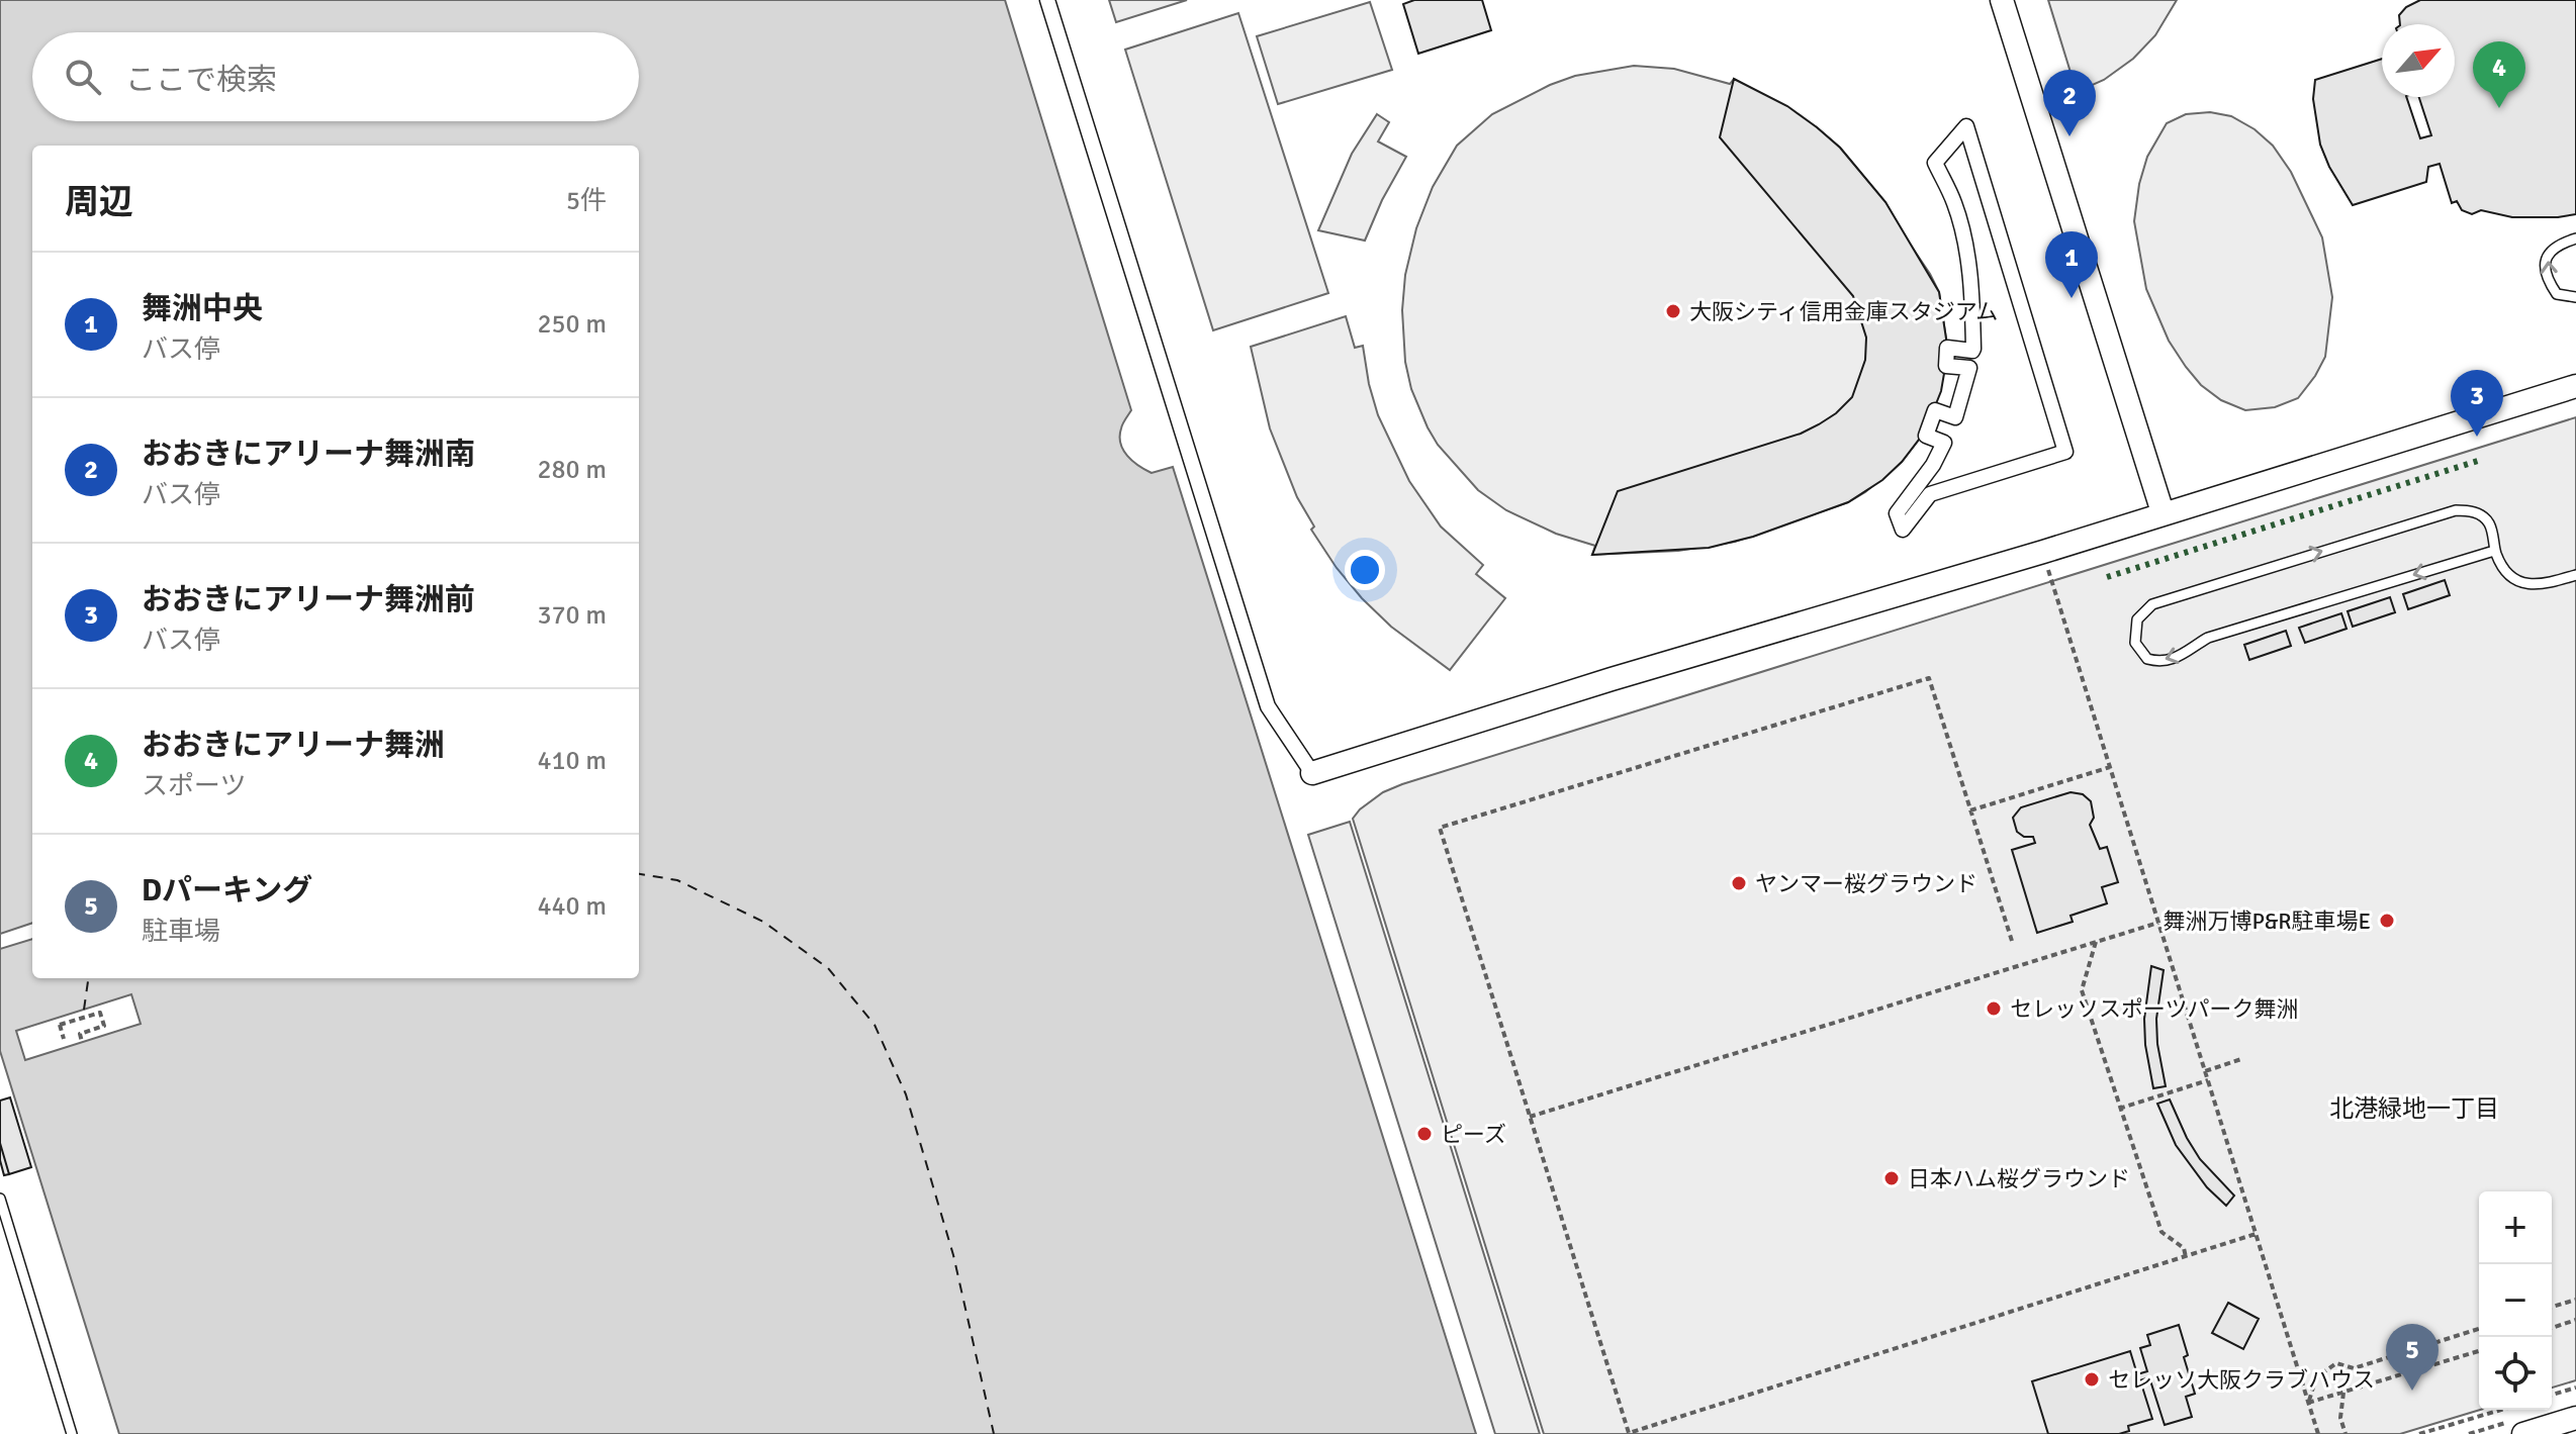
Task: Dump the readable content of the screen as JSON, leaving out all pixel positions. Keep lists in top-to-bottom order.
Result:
{
  "districts": ["北港緑地一丁目"],
  "places": [
    "大阪シティ信用金庫スタジアム",
    "ヤンマー桜グラウンド",
    "舞洲万博P&R駐車場E",
    "セレッソスポーツパーク舞洲",
    "ピーズ",
    "日本ハム桜グラウンド",
    "セレッソ大阪クラブハウス"
  ],
  "north": "top right",
  "page": {
    "search": "ここで検索",
    "pins": [
      "4",
      "2",
      "1",
      "3",
      "5"
    ],
    "heading": ["周辺", "5件"],
    "list": [
      {
        "mark": "1",
        "name": "舞洲中央",
        "note": "バス停",
        "value": "250 m"
      },
      {
        "mark": "2",
        "name": "おおきにアリーナ舞洲南",
        "note": "バス停",
        "value": "280 m"
      },
      {
        "mark": "3",
        "name": "おおきにアリーナ舞洲前",
        "note": "バス停",
        "value": "370 m"
      },
      {
        "mark": "4",
        "name": "おおきにアリーナ舞洲",
        "note": "スポーツ",
        "value": "410 m"
      },
      {
        "mark": "5",
        "name": "Dパーキング",
        "note": "駐車場",
        "value": "440 m"
      }
    ],
    "map_buttons": ["+", "−"]
  }
}
